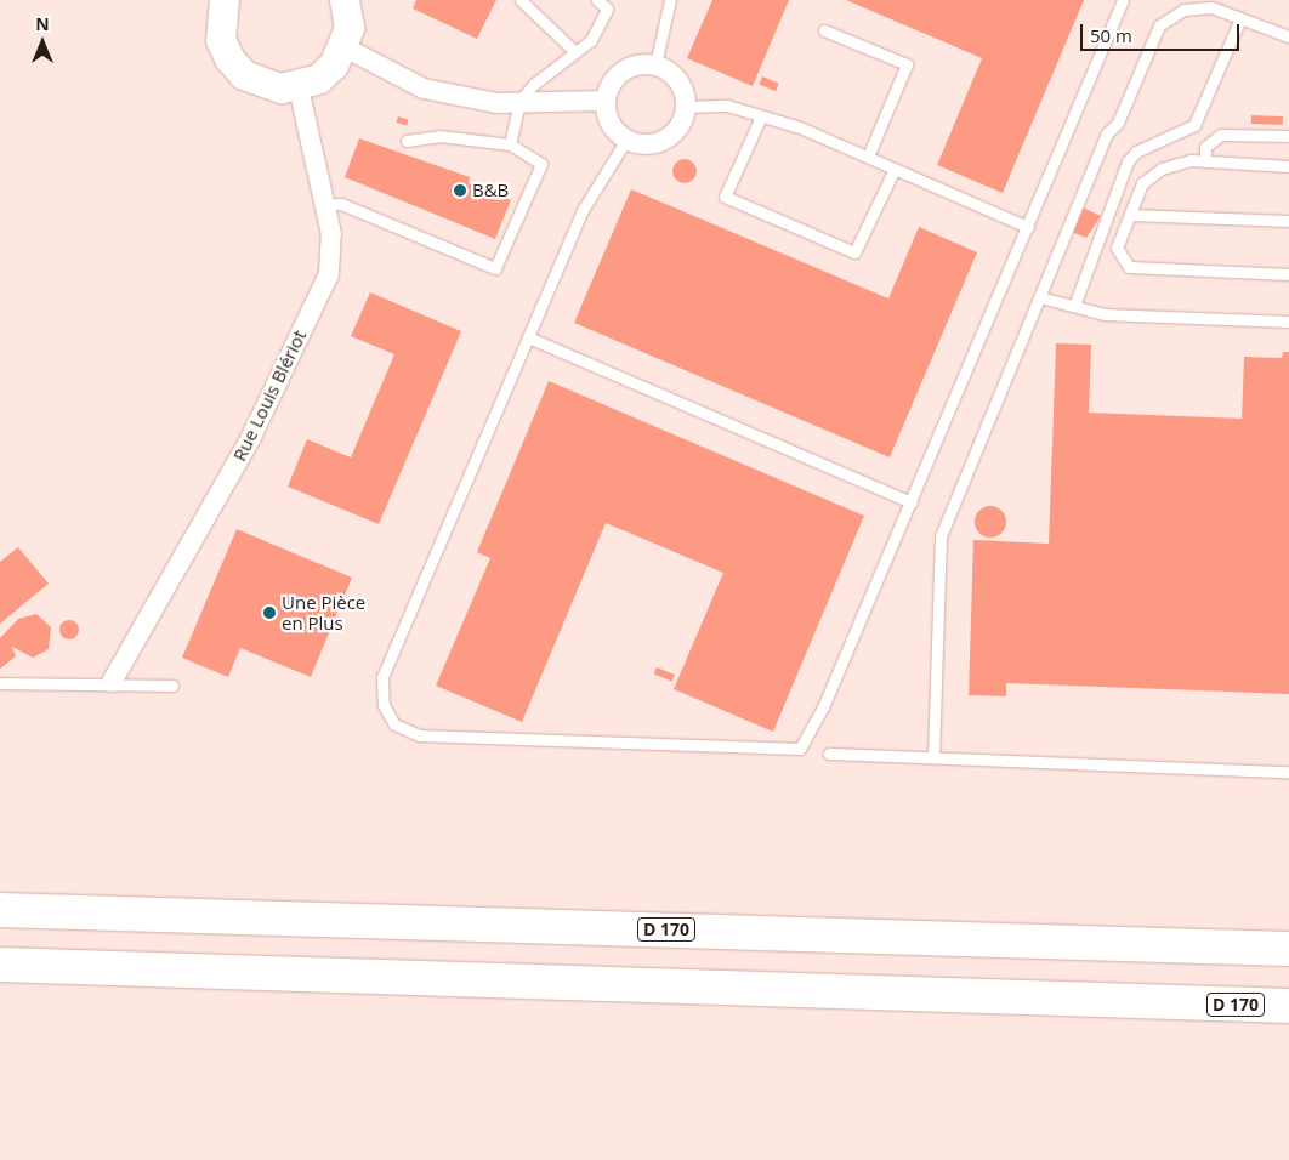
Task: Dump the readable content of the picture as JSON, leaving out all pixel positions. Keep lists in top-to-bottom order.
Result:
{
  "streets": {
    "highway": ["D 170"],
    "street": ["Rue Louis Blériot"]
  },
  "places": ["B&B", "Une Pièce en Plus"],
  "scale_bar": "50 m",
  "north": "top"
}
